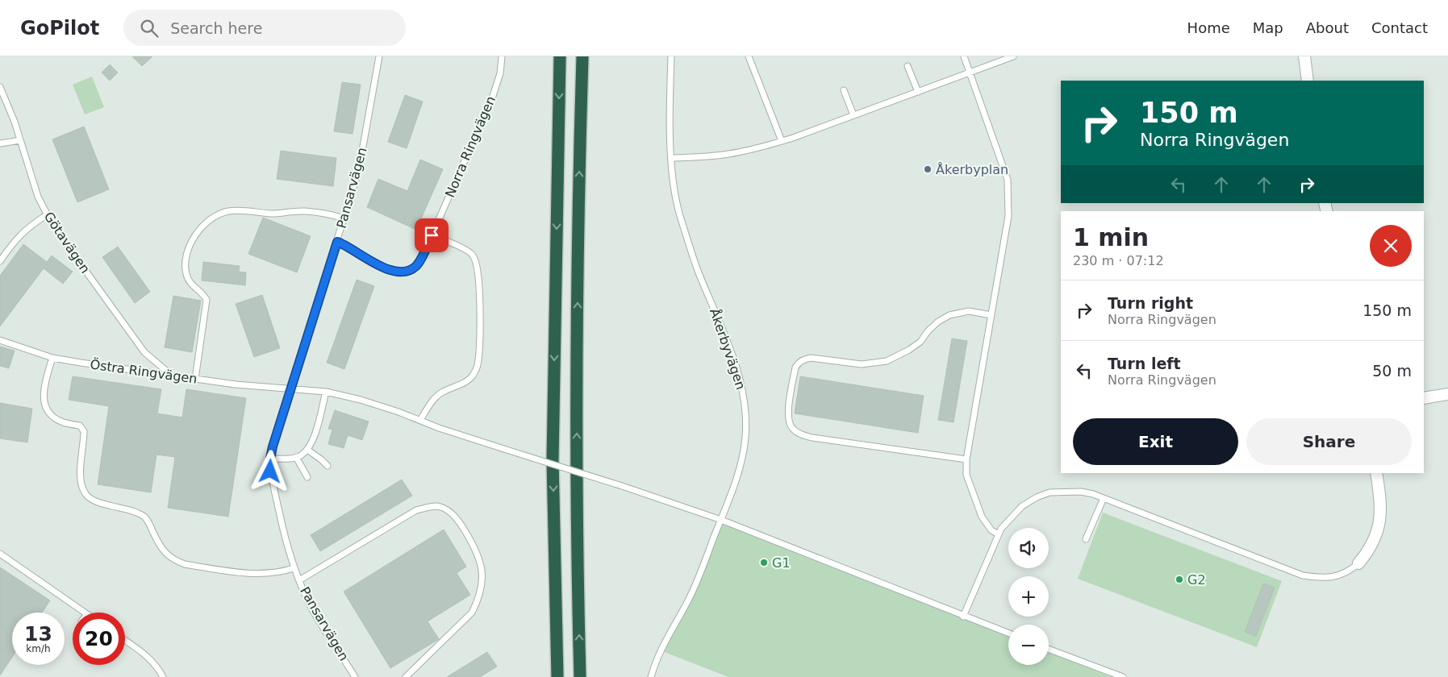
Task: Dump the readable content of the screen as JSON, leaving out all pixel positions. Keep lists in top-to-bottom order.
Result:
{
  "streets": {
    "lane": [
      "Norra Ringvägen",
      "Pansarvägen",
      "Götavägen",
      "Åkerbyvägen",
      "Östra Ringvägen"
    ]
  },
  "crossings": [
    ["Norra Ringvägen", "Pansarvägen"],
    ["Pansarvägen", "Östra Ringvägen"],
    ["Götavägen", "Östra Ringvägen"],
    ["Åkerbyvägen", "Östra Ringvägen"]
  ],
  "places": ["Åkerbyplan", "G1", "G2"],
  "page": {
    "header": "GoPilot",
    "search": "Search here",
    "nav": [
      "Home",
      "Map",
      "About",
      "Contact"
    ],
    "turn": ["150 m", "Norra Ringvägen"],
    "heading": ["1 min", "230 m · 07:12"],
    "list": [
      {
        "name": "Turn right",
        "note": "Norra Ringvägen",
        "value": "150 m"
      },
      {
        "name": "Turn left",
        "note": "Norra Ringvägen",
        "value": "50 m"
      }
    ],
    "buttons": ["Exit", "Share"],
    "map_buttons": ["+", "−"],
    "speed": "13 km/h",
    "limit": "20"
  }
}
